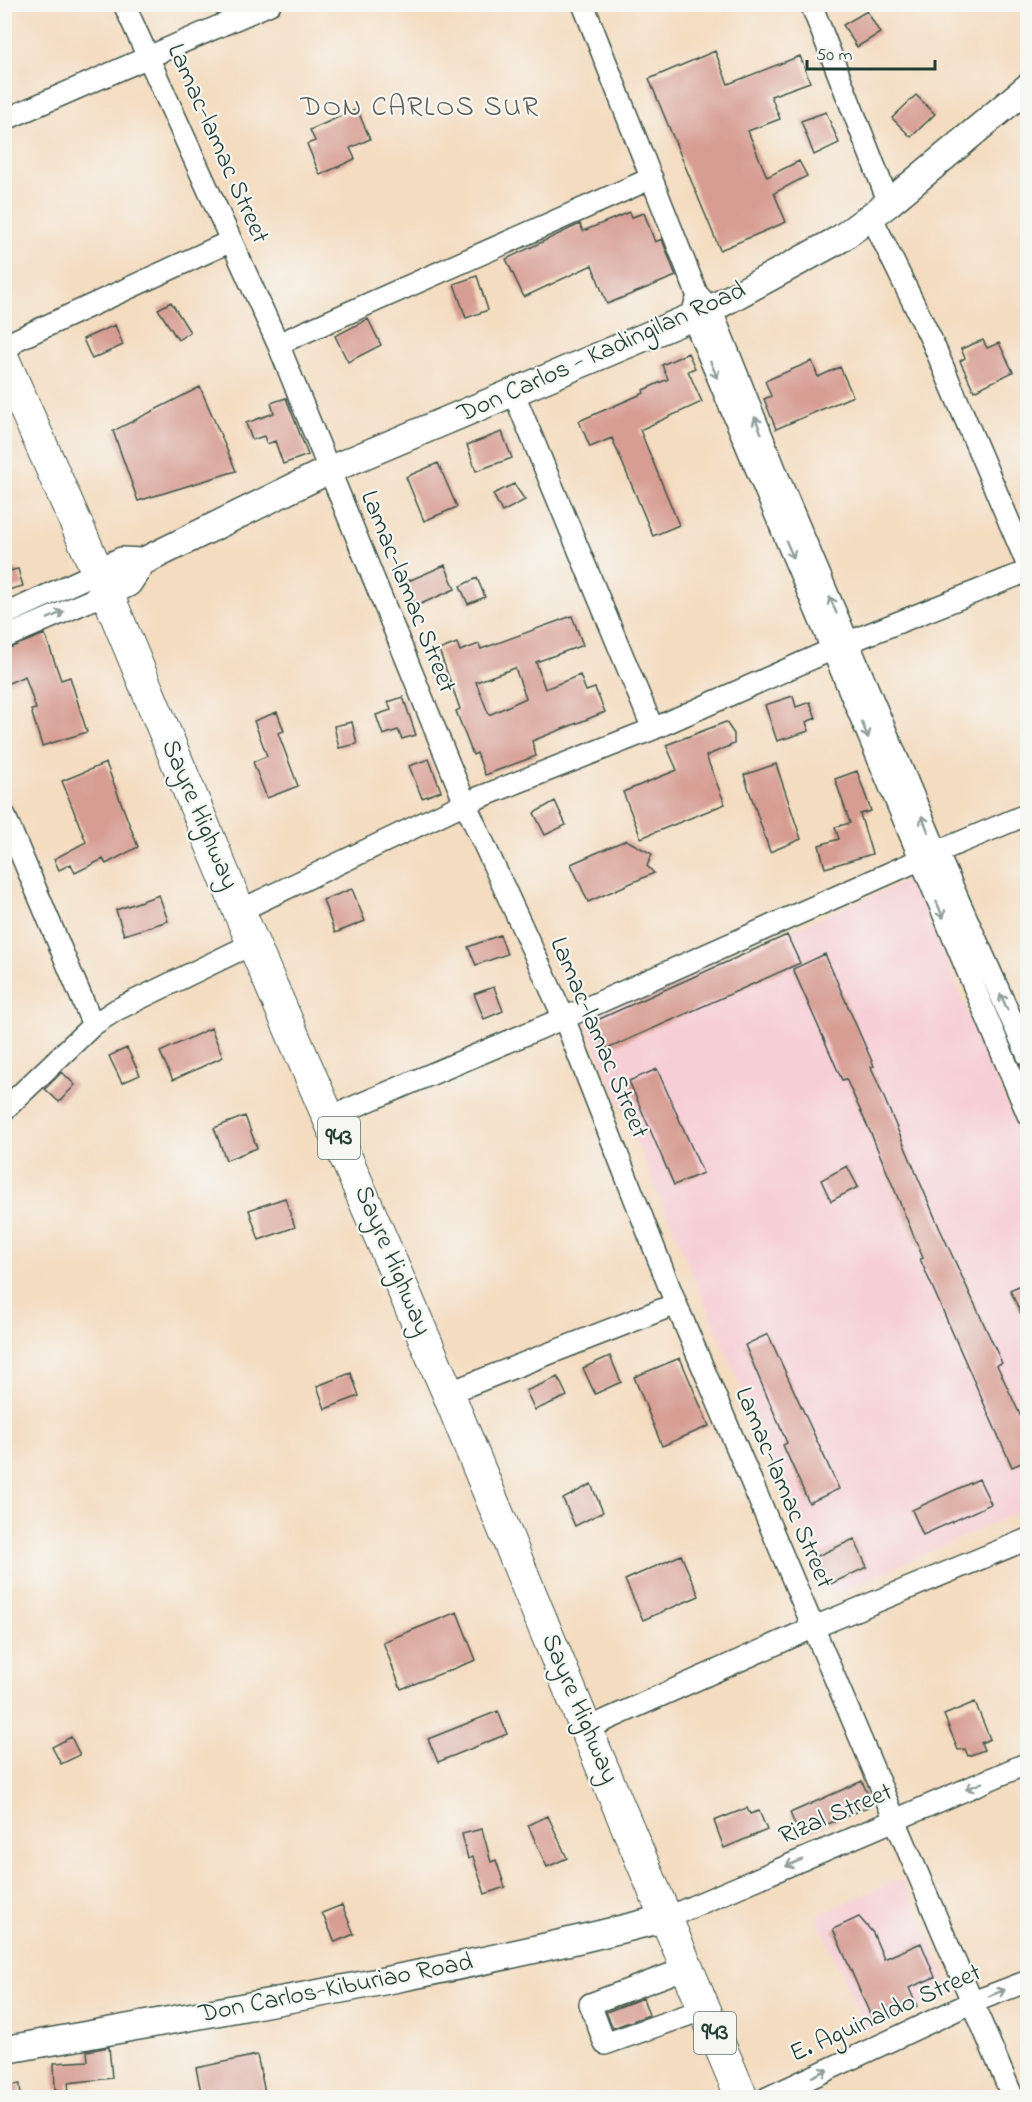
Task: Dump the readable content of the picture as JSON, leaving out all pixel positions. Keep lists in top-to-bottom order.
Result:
{
  "streets": {
    "highway": ["Sayre Highway", "943"],
    "main road": ["Don Carlos - Kadingilan Road", "Don Carlos-Kiburiao Road"],
    "street": ["Lamac-lamac Street", "Rizal Street", "E. Aguinaldo Street"]
  },
  "crossings": [
    ["Lamac-lamac Street", "Don Carlos - Kadingilan Road"],
    ["Lamac-lamac Street", "Rizal Street"],
    ["Lamac-lamac Street", "E. Aguinaldo Street"],
    ["Don Carlos - Kadingilan Road", "Sayre Highway"],
    ["Sayre Highway", "Rizal Street"],
    ["Sayre Highway", "Don Carlos-Kiburiao Road"],
    ["Rizal Street", "Don Carlos-Kiburiao Road"]
  ],
  "one_way": ["Rizal Street", "E. Aguinaldo Street"],
  "districts": ["DON CARLOS SUR"],
  "scale_bar": "50 m"
}
